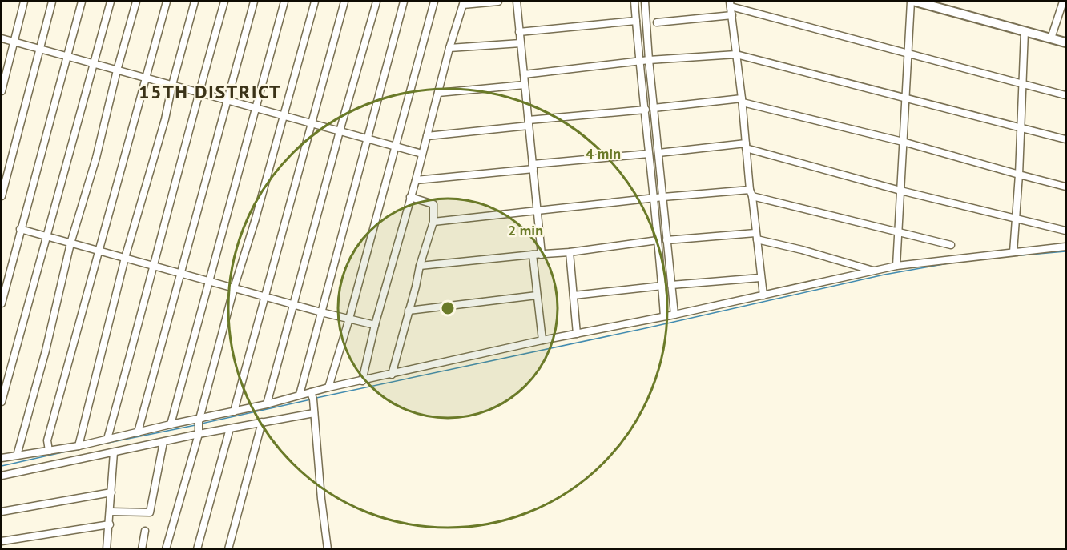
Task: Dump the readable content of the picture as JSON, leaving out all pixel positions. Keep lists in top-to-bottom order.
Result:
{
  "districts": ["15TH DISTRICT"],
  "rings": ["4 min", "2 min"]
}
